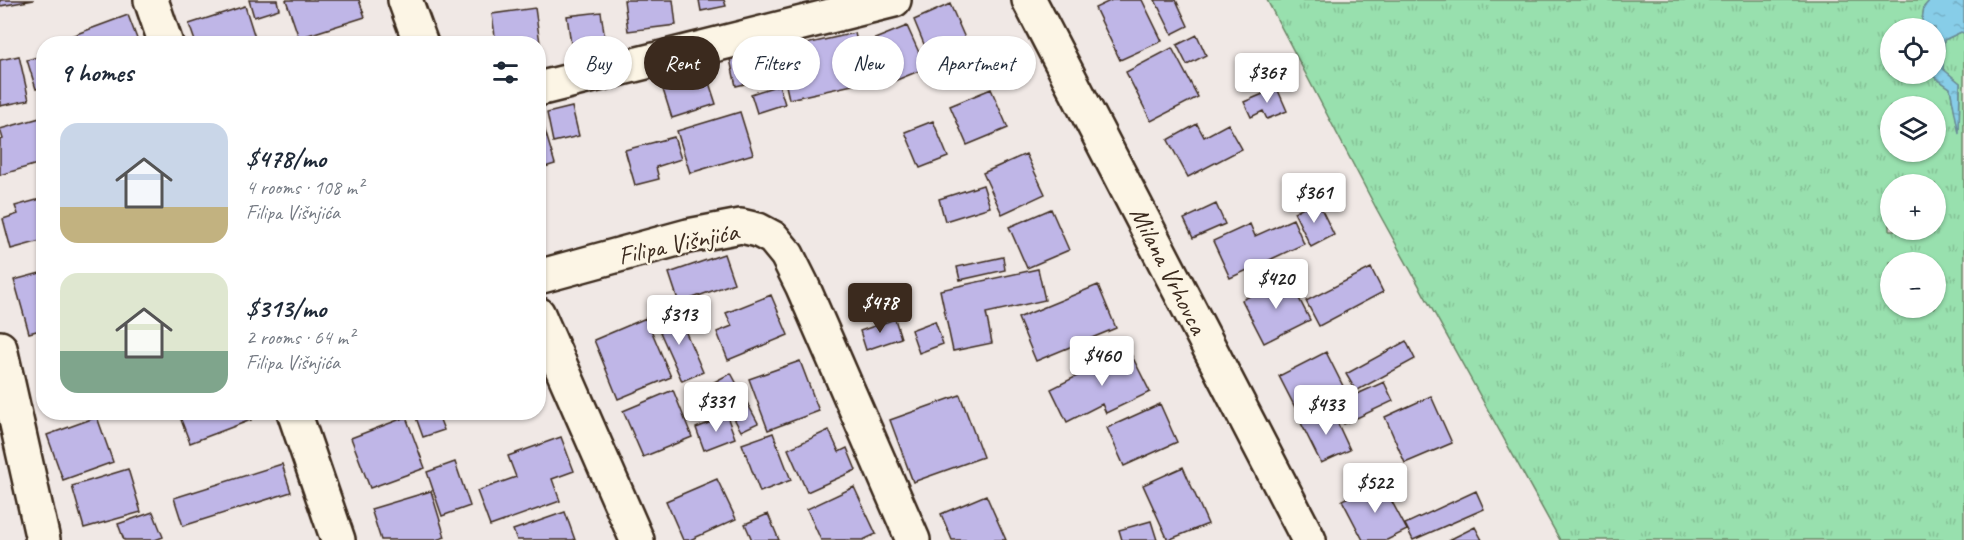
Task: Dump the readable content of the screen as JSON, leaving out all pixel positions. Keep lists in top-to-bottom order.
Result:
{
  "streets": {
    "street": ["Filipa Višnjića", "Milana Vrhovca"]
  },
  "page": {
    "map_buttons": ["+", "−"],
    "chip": [
      "Buy",
      "Rent",
      "Filters",
      "New",
      "Apartment"
    ],
    "heading": "9 homes",
    "price": [
      "$367",
      "$361",
      "$420",
      "$478",
      "$313",
      "$460",
      "$331",
      "$433",
      "$522"
    ],
    "list": [
      {
        "name": "$478/mo",
        "note": "4 rooms · 108 m² · Filipa Višnjića"
      },
      {
        "name": "$313/mo",
        "note": "2 rooms · 64 m² · Filipa Višnjića"
      }
    ]
  }
}
